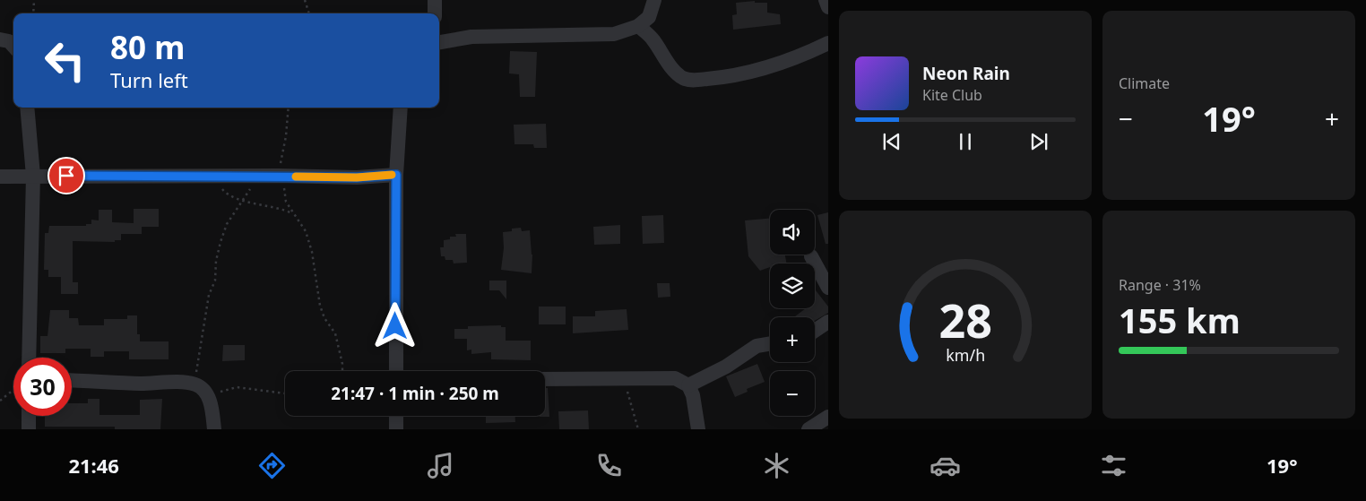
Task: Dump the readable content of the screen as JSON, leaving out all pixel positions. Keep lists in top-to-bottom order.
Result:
{
  "page": {
    "tile": [
      "Climate",
      ["Range · 31%", "155 km"]
    ],
    "turn": ["80 m", "Turn left"],
    "song": ["Neon Rain", "Kite Club"],
    "heat": ["−", "19°", "+"],
    "map_buttons": ["+", "−"],
    "limit": "30",
    "trip": "21:47 · 1 min · 250 m",
    "tabs": ["21:46", "19°"],
    "gauge": ["28", "km/h"]
  }
}
